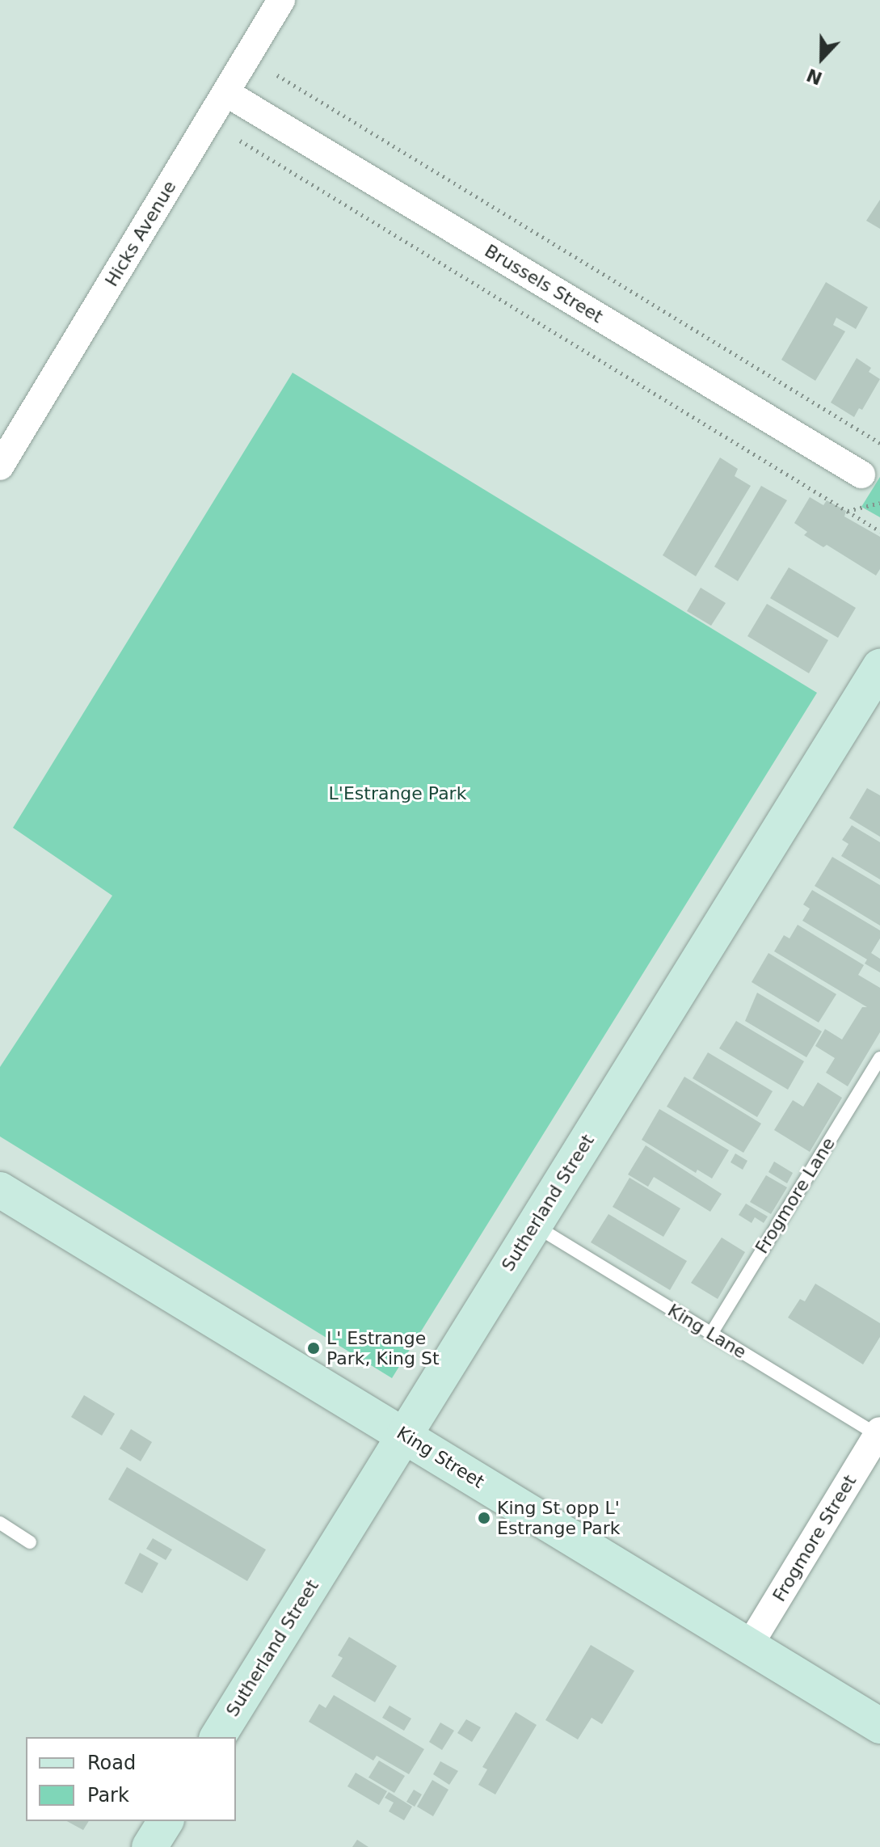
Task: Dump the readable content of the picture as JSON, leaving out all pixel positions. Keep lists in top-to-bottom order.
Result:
{
  "streets": {
    "street": [
      "Hicks Avenue",
      "Brussels Street",
      "Sutherland Street",
      "King Street",
      "Frogmore Street"
    ],
    "lane": ["Frogmore Lane", "King Lane"]
  },
  "crossings": [
    ["Hicks Avenue", "Brussels Street"],
    ["Frogmore Lane", "King Lane"],
    ["Sutherland Street", "King Lane"],
    ["Sutherland Street", "King Street"],
    ["King Lane", "Frogmore Street"],
    ["King Street", "Frogmore Street"]
  ],
  "parks": ["L'Estrange Park"],
  "places": ["L' Estrange Park, King St", "King St opp L' Estrange Park"],
  "legend": ["Road", "Park"],
  "north": "bottom"
}
